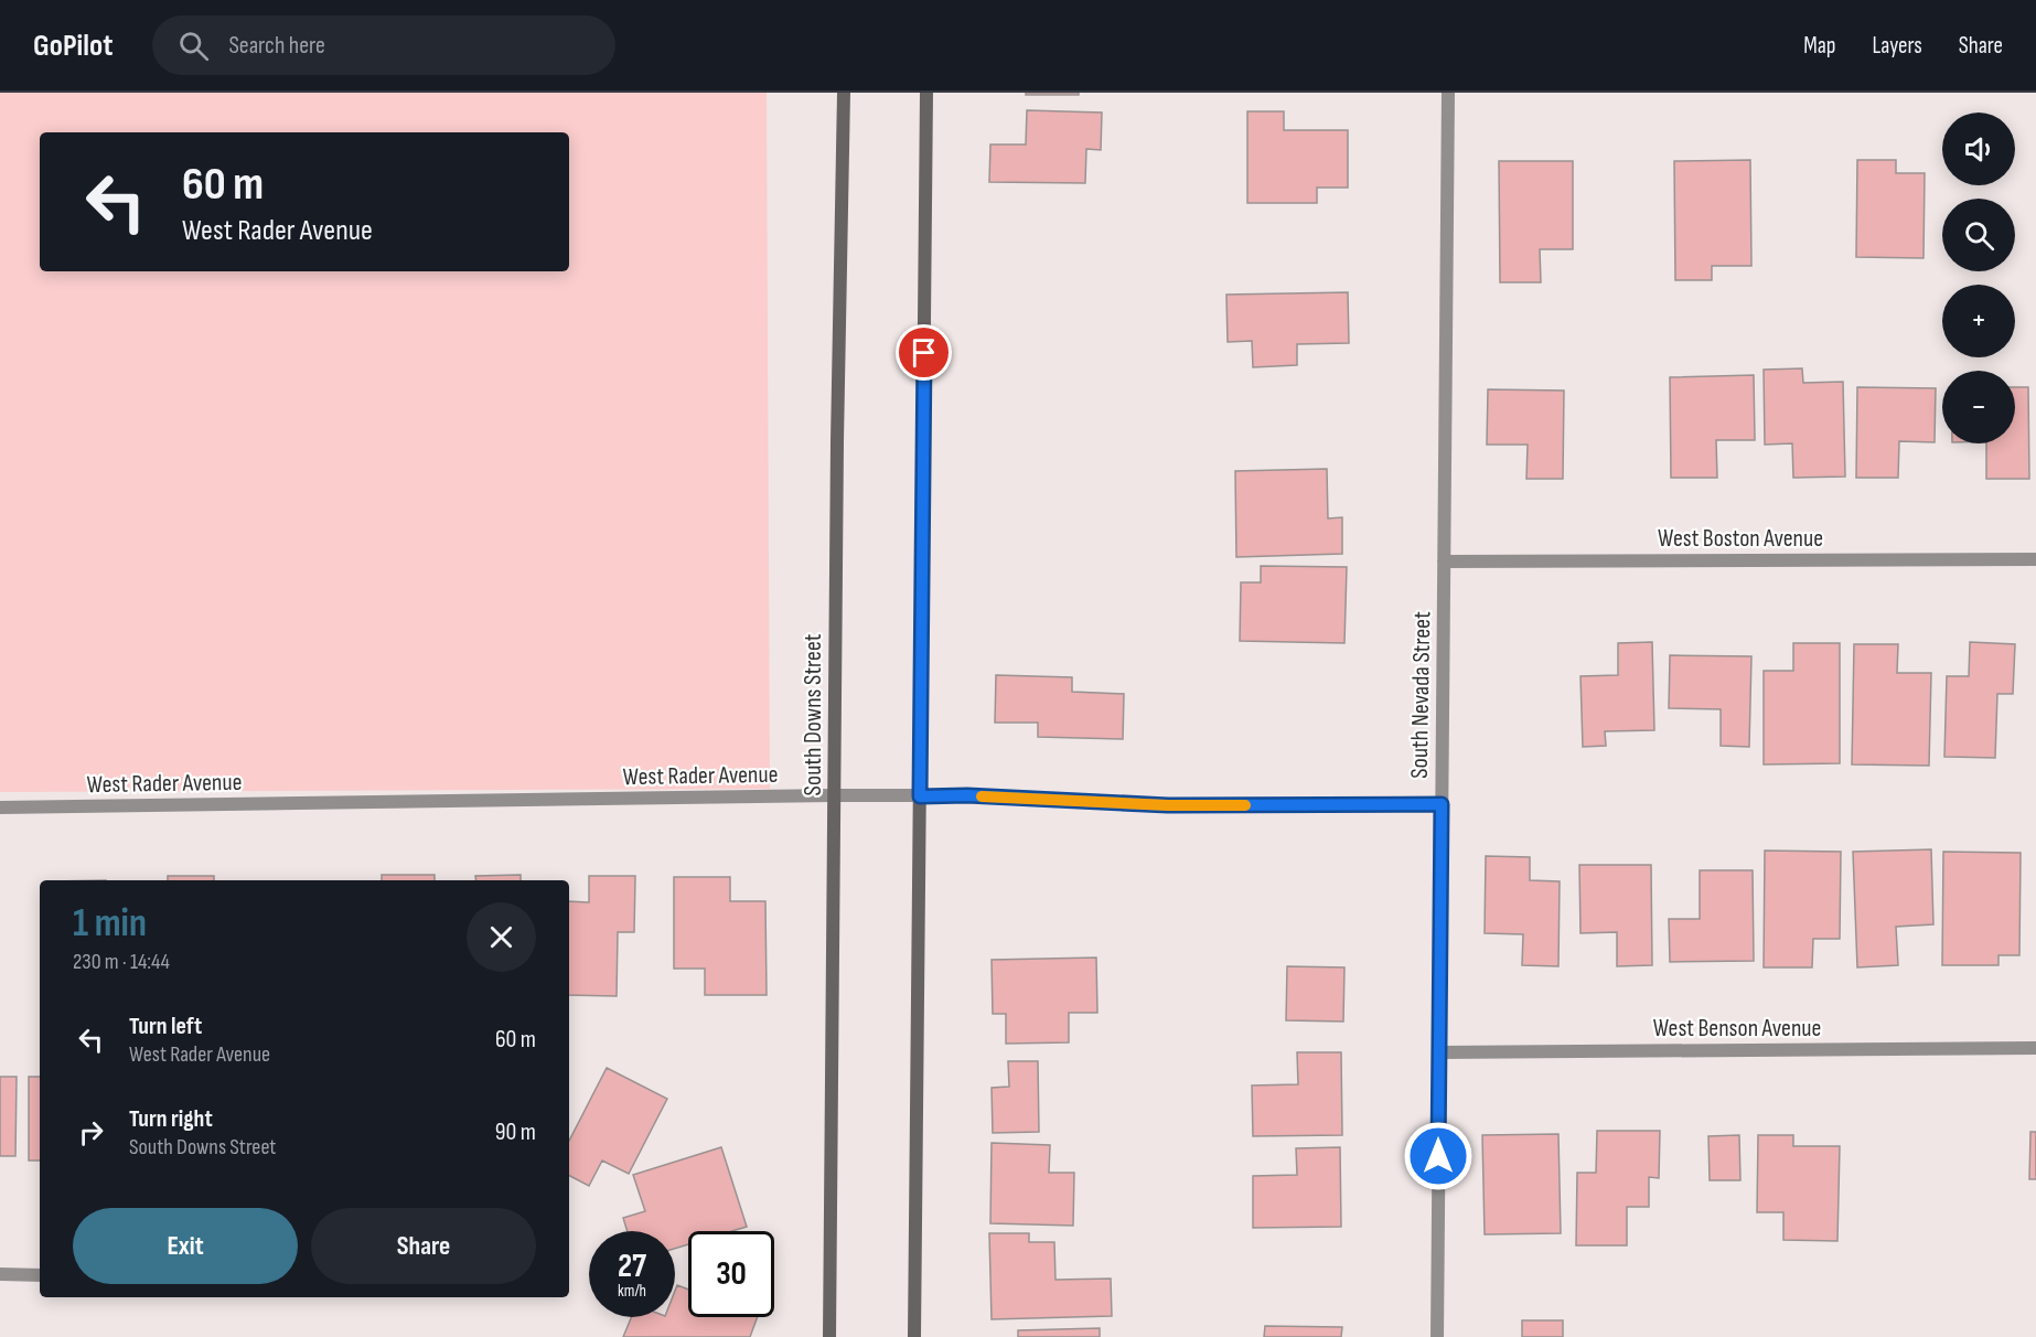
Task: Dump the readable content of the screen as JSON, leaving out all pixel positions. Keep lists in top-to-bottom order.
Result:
{
  "streets": {
    "main road": ["South Downs Street"],
    "street": [
      "West Boston Avenue",
      "South Nevada Street",
      "West Rader Avenue",
      "West Benson Avenue"
    ]
  },
  "crossings": [
    ["West Boston Avenue", "South Nevada Street"],
    ["South Nevada Street", "West Rader Avenue"],
    ["South Nevada Street", "West Benson Avenue"],
    ["South Downs Street", "West Rader Avenue"]
  ],
  "page": {
    "header": "GoPilot",
    "search": "Search here",
    "nav": ["Map", "Layers", "Share"],
    "map_buttons": ["+", "−"],
    "turn": ["60 m", "West Rader Avenue"],
    "heading": ["1 min", "230 m · 14:44"],
    "list": [
      {
        "name": "Turn left",
        "note": "West Rader Avenue",
        "value": "60 m"
      },
      {
        "name": "Turn right",
        "note": "South Downs Street",
        "value": "90 m"
      }
    ],
    "buttons": ["Exit", "Share"],
    "speed": "27 km/h",
    "limit": "30"
  }
}
